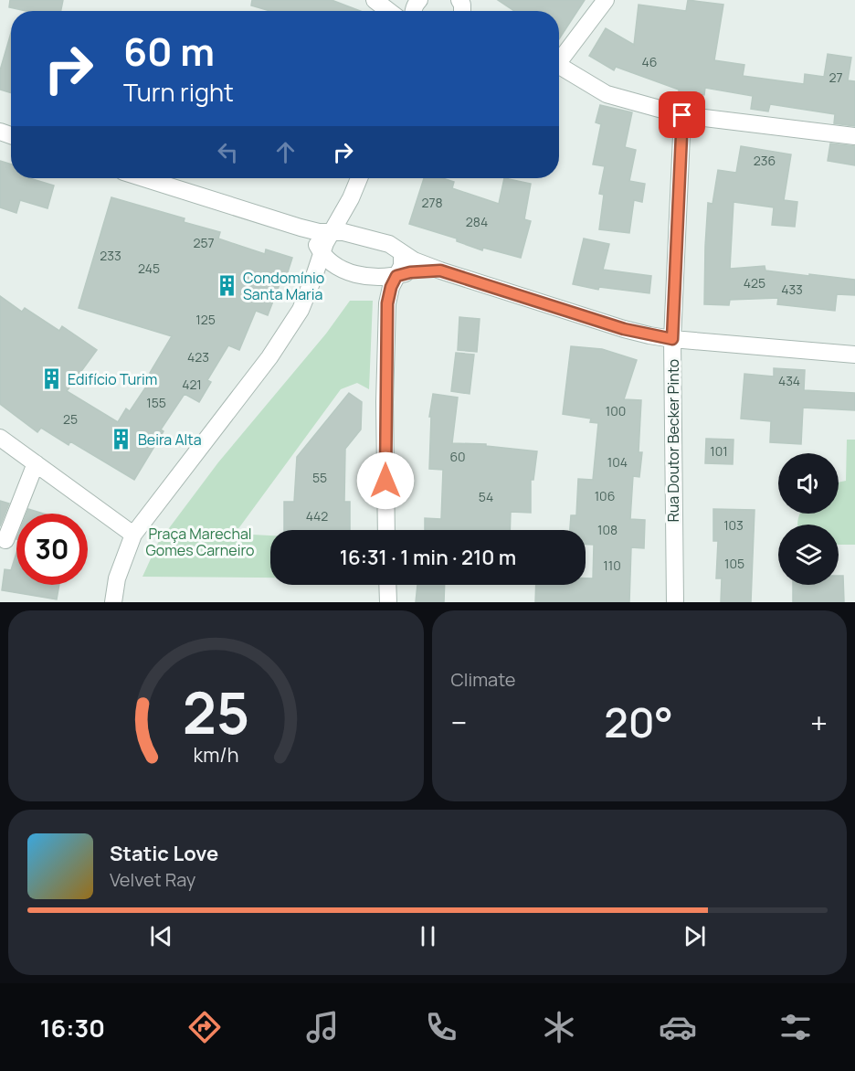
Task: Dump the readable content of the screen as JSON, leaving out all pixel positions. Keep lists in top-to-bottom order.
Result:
{
  "streets": {
    "street": ["Rua Doutor Becker Pinto"]
  },
  "parks": ["Praça Marechal Gomes Carneiro"],
  "places": {
    "building": ["Condomínio Santa Maria", "Edifício Turim", "Beira Alta"]
  },
  "house_numbers": [
    "46",
    "27",
    "236",
    "278",
    "284",
    "257",
    "233",
    "245",
    "425",
    "433",
    "125",
    "423",
    "434",
    "421",
    "155",
    "100",
    "25",
    "101",
    "60",
    "104",
    "55",
    "106",
    "54",
    "442",
    "103",
    "108",
    "105",
    "110"
  ],
  "page": {
    "turn": ["60 m", "Turn right"],
    "limit": "30",
    "trip": "16:31 · 1 min · 210 m",
    "tile": "Climate",
    "heat": ["−", "20°", "+"],
    "song": ["Static Love", "Velvet Ray"],
    "tabs": "16:30",
    "gauge": ["25", "km/h"]
  }
}
